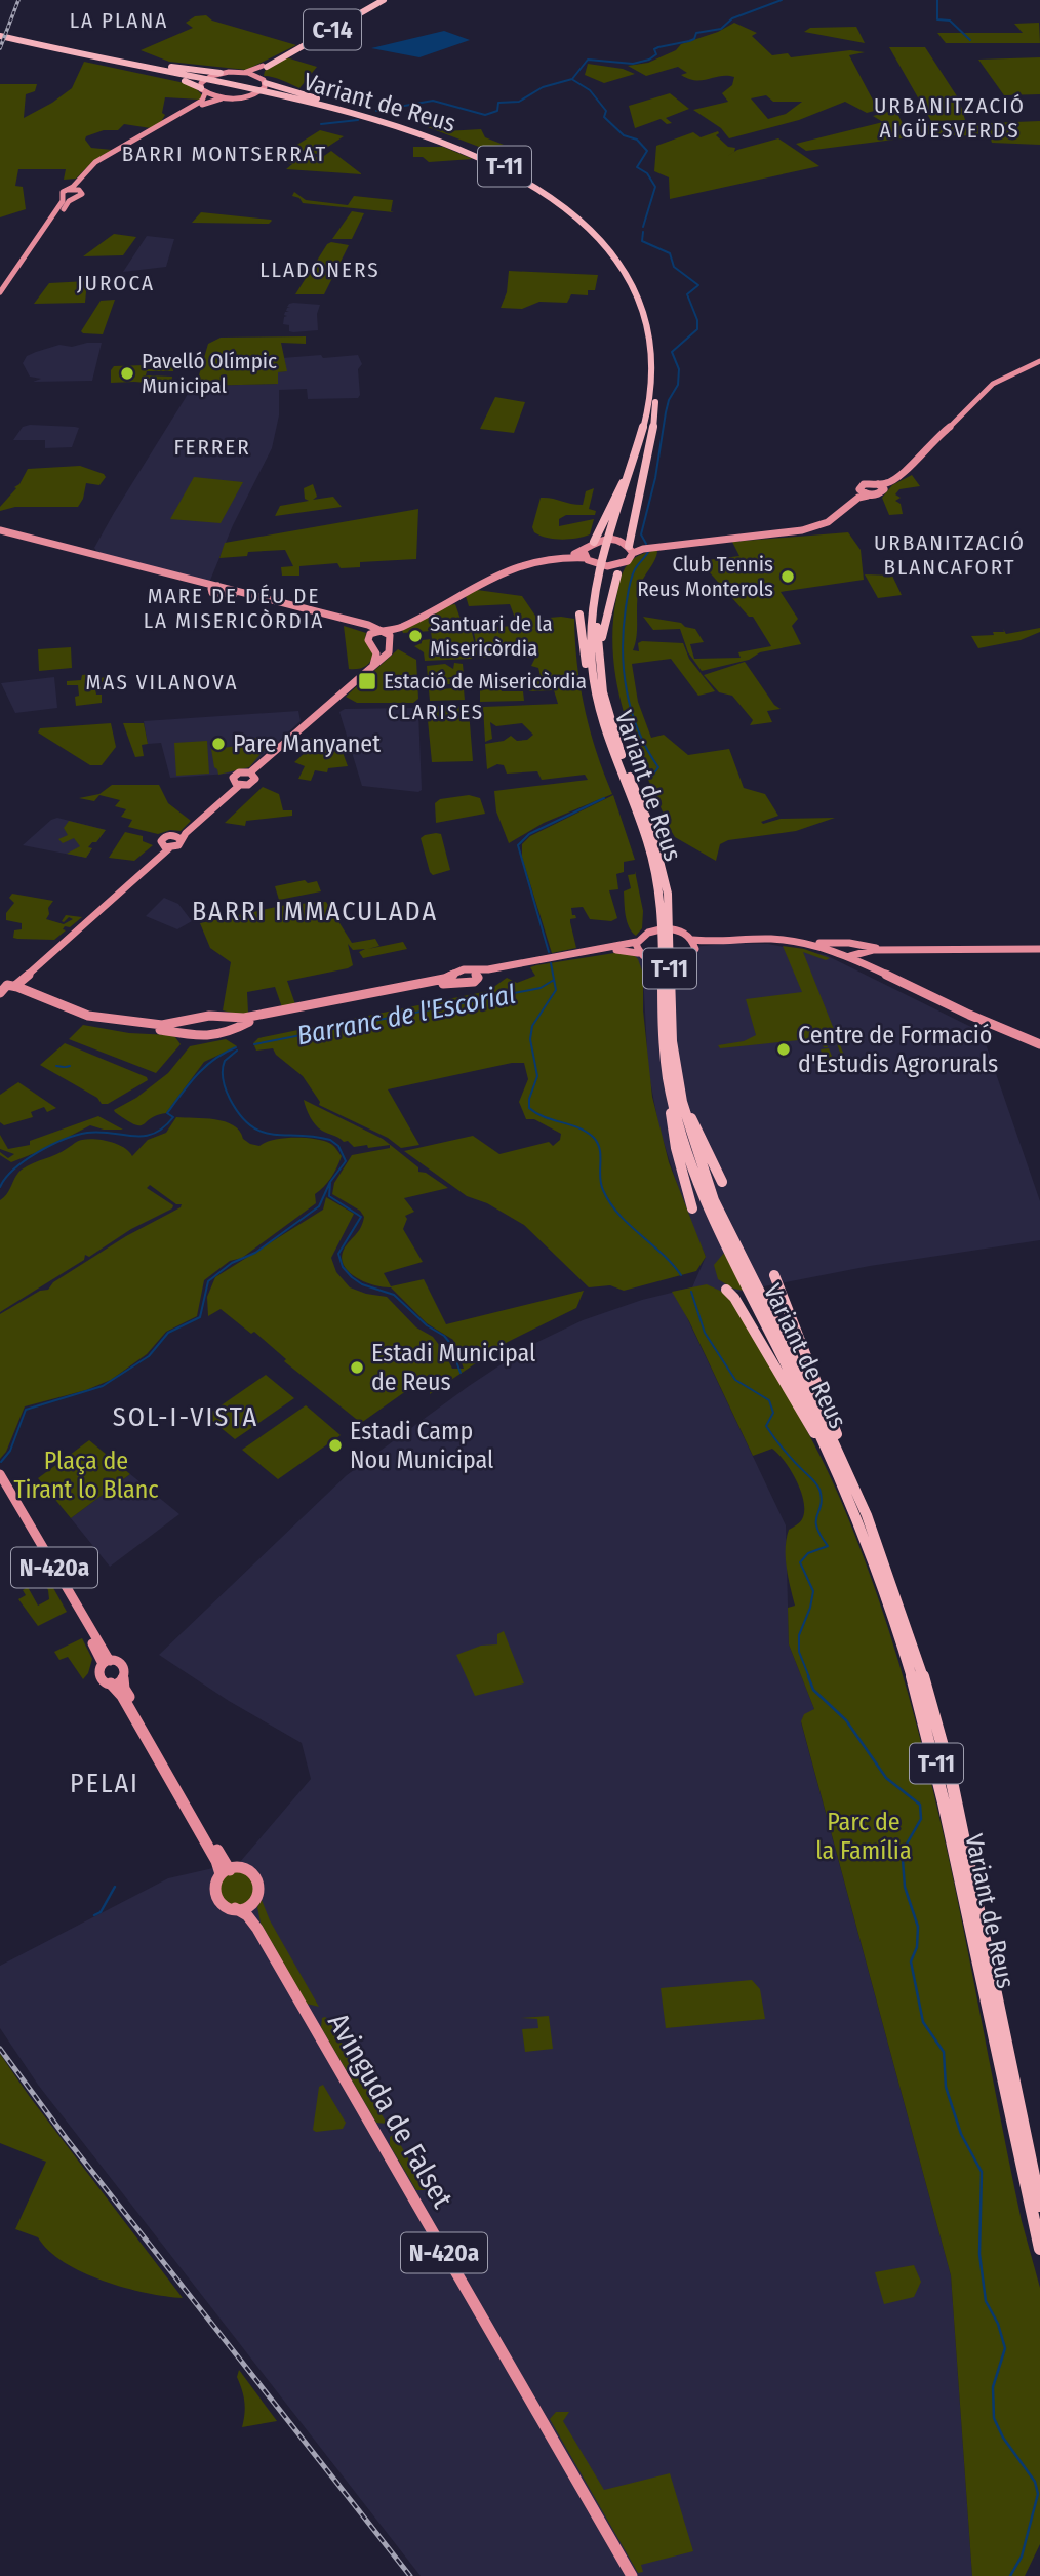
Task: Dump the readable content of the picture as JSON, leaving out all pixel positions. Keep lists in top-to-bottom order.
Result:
{
  "streets": {
    "highway": ["C-14", "Variant de Reus", "T-11"],
    "main road": ["N-420a", "Avinguda de Falset"]
  },
  "crossings": [
    ["Variant de Reus", "T-11"],
    ["N-420a", "Avinguda de Falset"]
  ],
  "districts": [
    "LA PLANA",
    "URBANITZACIÓ AIGÜESVERDS",
    "BARRI MONTSERRAT",
    "LLADONERS",
    "JUROCA",
    "FERRER",
    "URBANITZACIÓ BLANCAFORT",
    "MARE DE DÉU DE LA MISERICÒRDIA",
    "MAS VILANOVA",
    "CLARISES",
    "BARRI IMMACULADA",
    "SOL-I-VISTA",
    "PELAI"
  ],
  "water": ["Barranc de l'Escorial"],
  "parks": ["Plaça de Tirant lo Blanc", "Parc de la Família"],
  "places": {
    "other": [
      "Pavelló Olímpic Municipal",
      "Club Tennis Reus Monterols",
      "Santuari de la Misericòrdia",
      "Pare Manyanet",
      "Centre de Formació d'Estudis Agrorurals",
      "Estadi Municipal de Reus",
      "Estadi Camp Nou Municipal"
    ],
    "transit": ["Estació de Misericòrdia"]
  }
}
